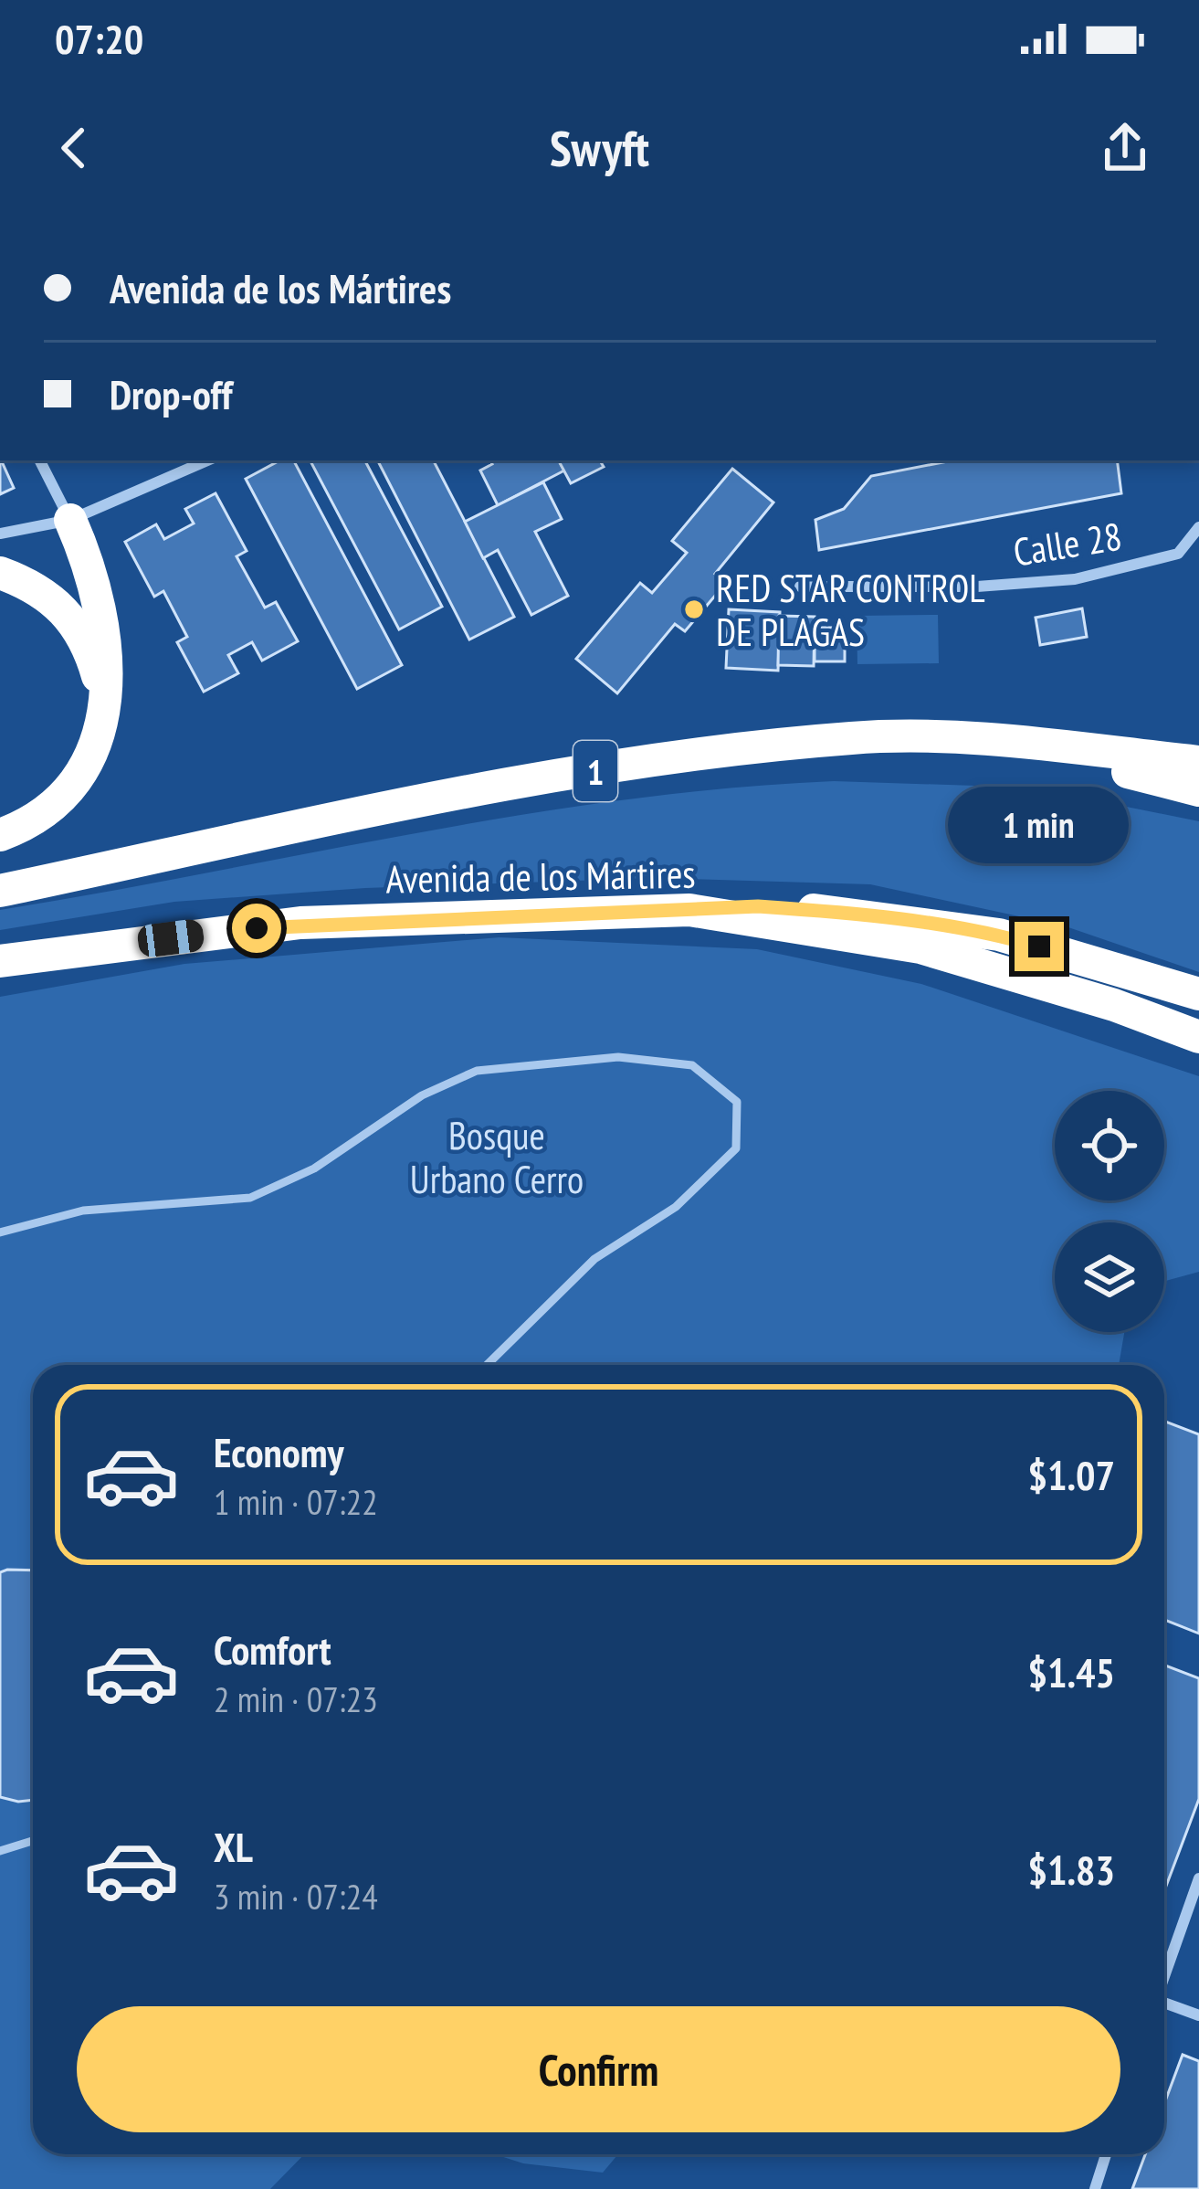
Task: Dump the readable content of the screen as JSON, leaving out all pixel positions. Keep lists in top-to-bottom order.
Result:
{
  "streets": {
    "highway": ["1", "Avenida de los Mártires"],
    "street": ["Calle 28"]
  },
  "parks": ["Bosque Urbano Cerro"],
  "places": ["RED STAR CONTROL DE PLAGAS"],
  "page": {
    "status": "07:20",
    "header": "Swyft",
    "banner": ["Avenida de los Mártires", "Drop-off"],
    "bubble": "1 min",
    "list": [
      {
        "name": "Economy",
        "note": "1 min · 07:22",
        "value": "$1.07"
      },
      {
        "name": "Comfort",
        "note": "2 min · 07:23",
        "value": "$1.45"
      },
      {
        "name": "XL",
        "note": "3 min · 07:24",
        "value": "$1.83"
      }
    ],
    "buttons": "Confirm"
  }
}
